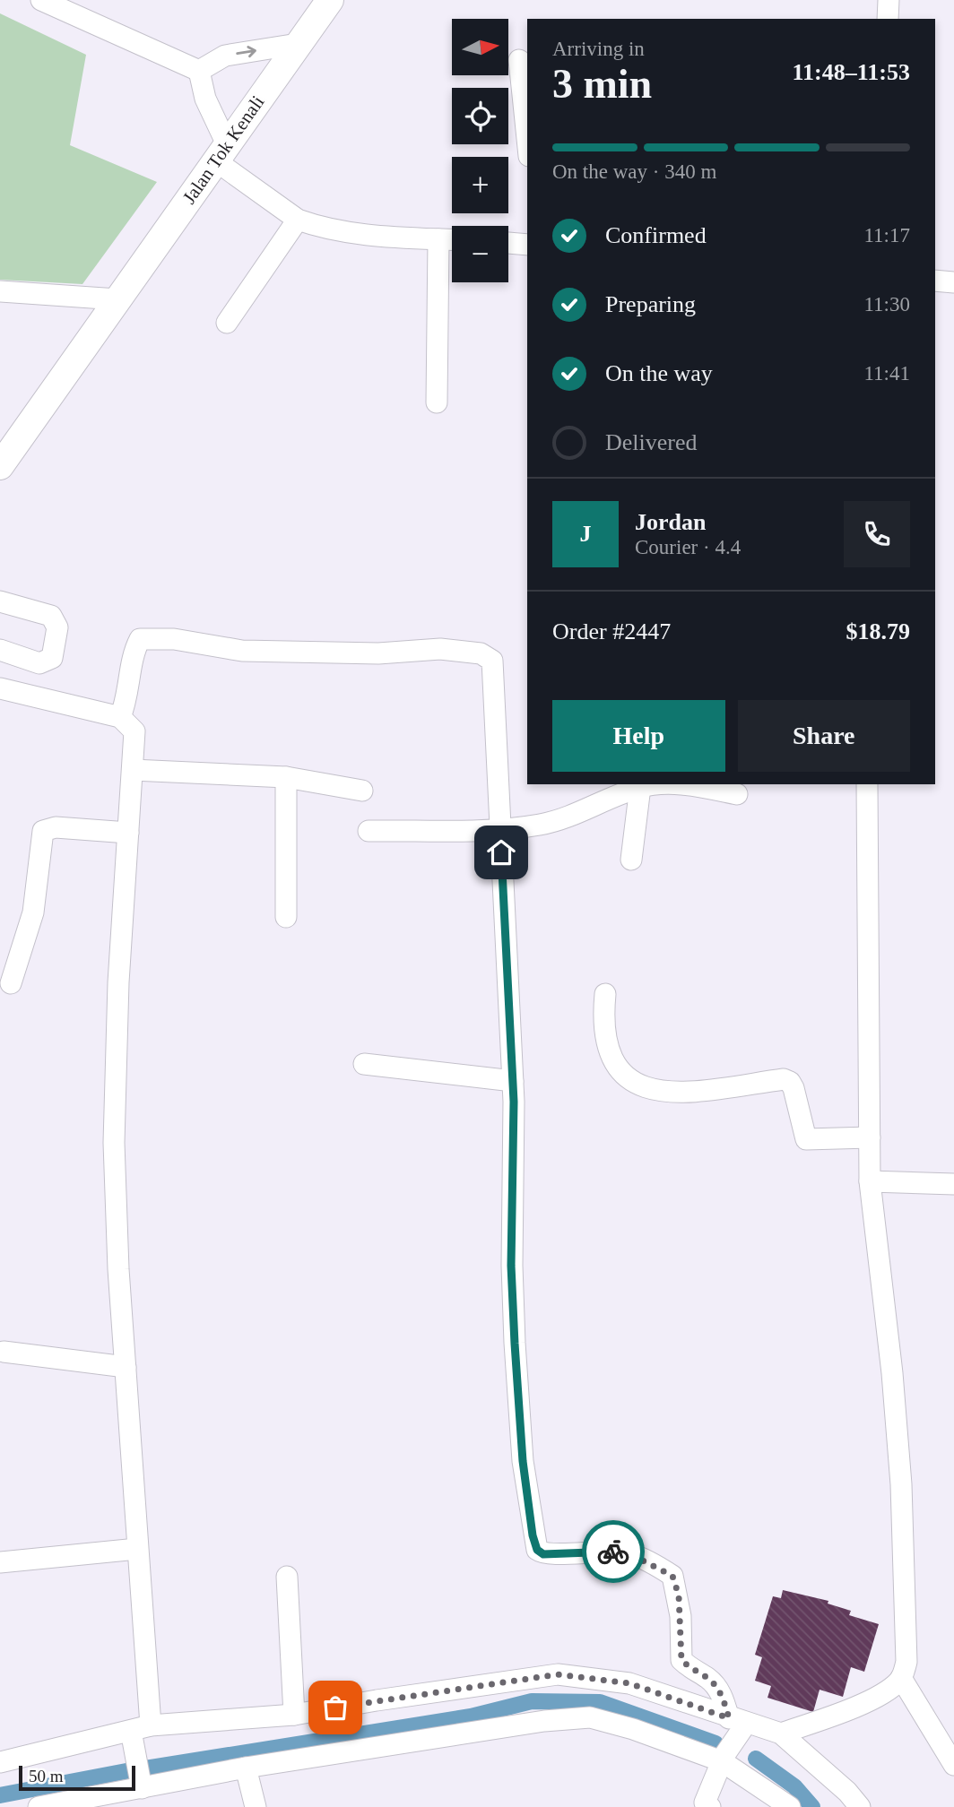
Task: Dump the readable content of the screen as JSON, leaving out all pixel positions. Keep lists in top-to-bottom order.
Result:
{
  "streets": {
    "main road": ["Jalan Tok Kenali"]
  },
  "scale_bar": "50 m",
  "north": "right",
  "page": {
    "map_buttons": ["+", "−"],
    "heading": ["3 min", "Arriving in", "11:48–11:53"],
    "panel": [
      "Jordan",
      "Courier · 4.4",
      "Order #2447",
      "$18.79"
    ],
    "bar": "On the way · 340 m",
    "list": [
      ["Confirmed", "11:17"],
      ["Preparing", "11:30"],
      ["On the way", "11:41"],
      "Delivered"
    ],
    "round": "J",
    "buttons": ["Help", "Share"],
    "scale": "50 m"
  }
}
